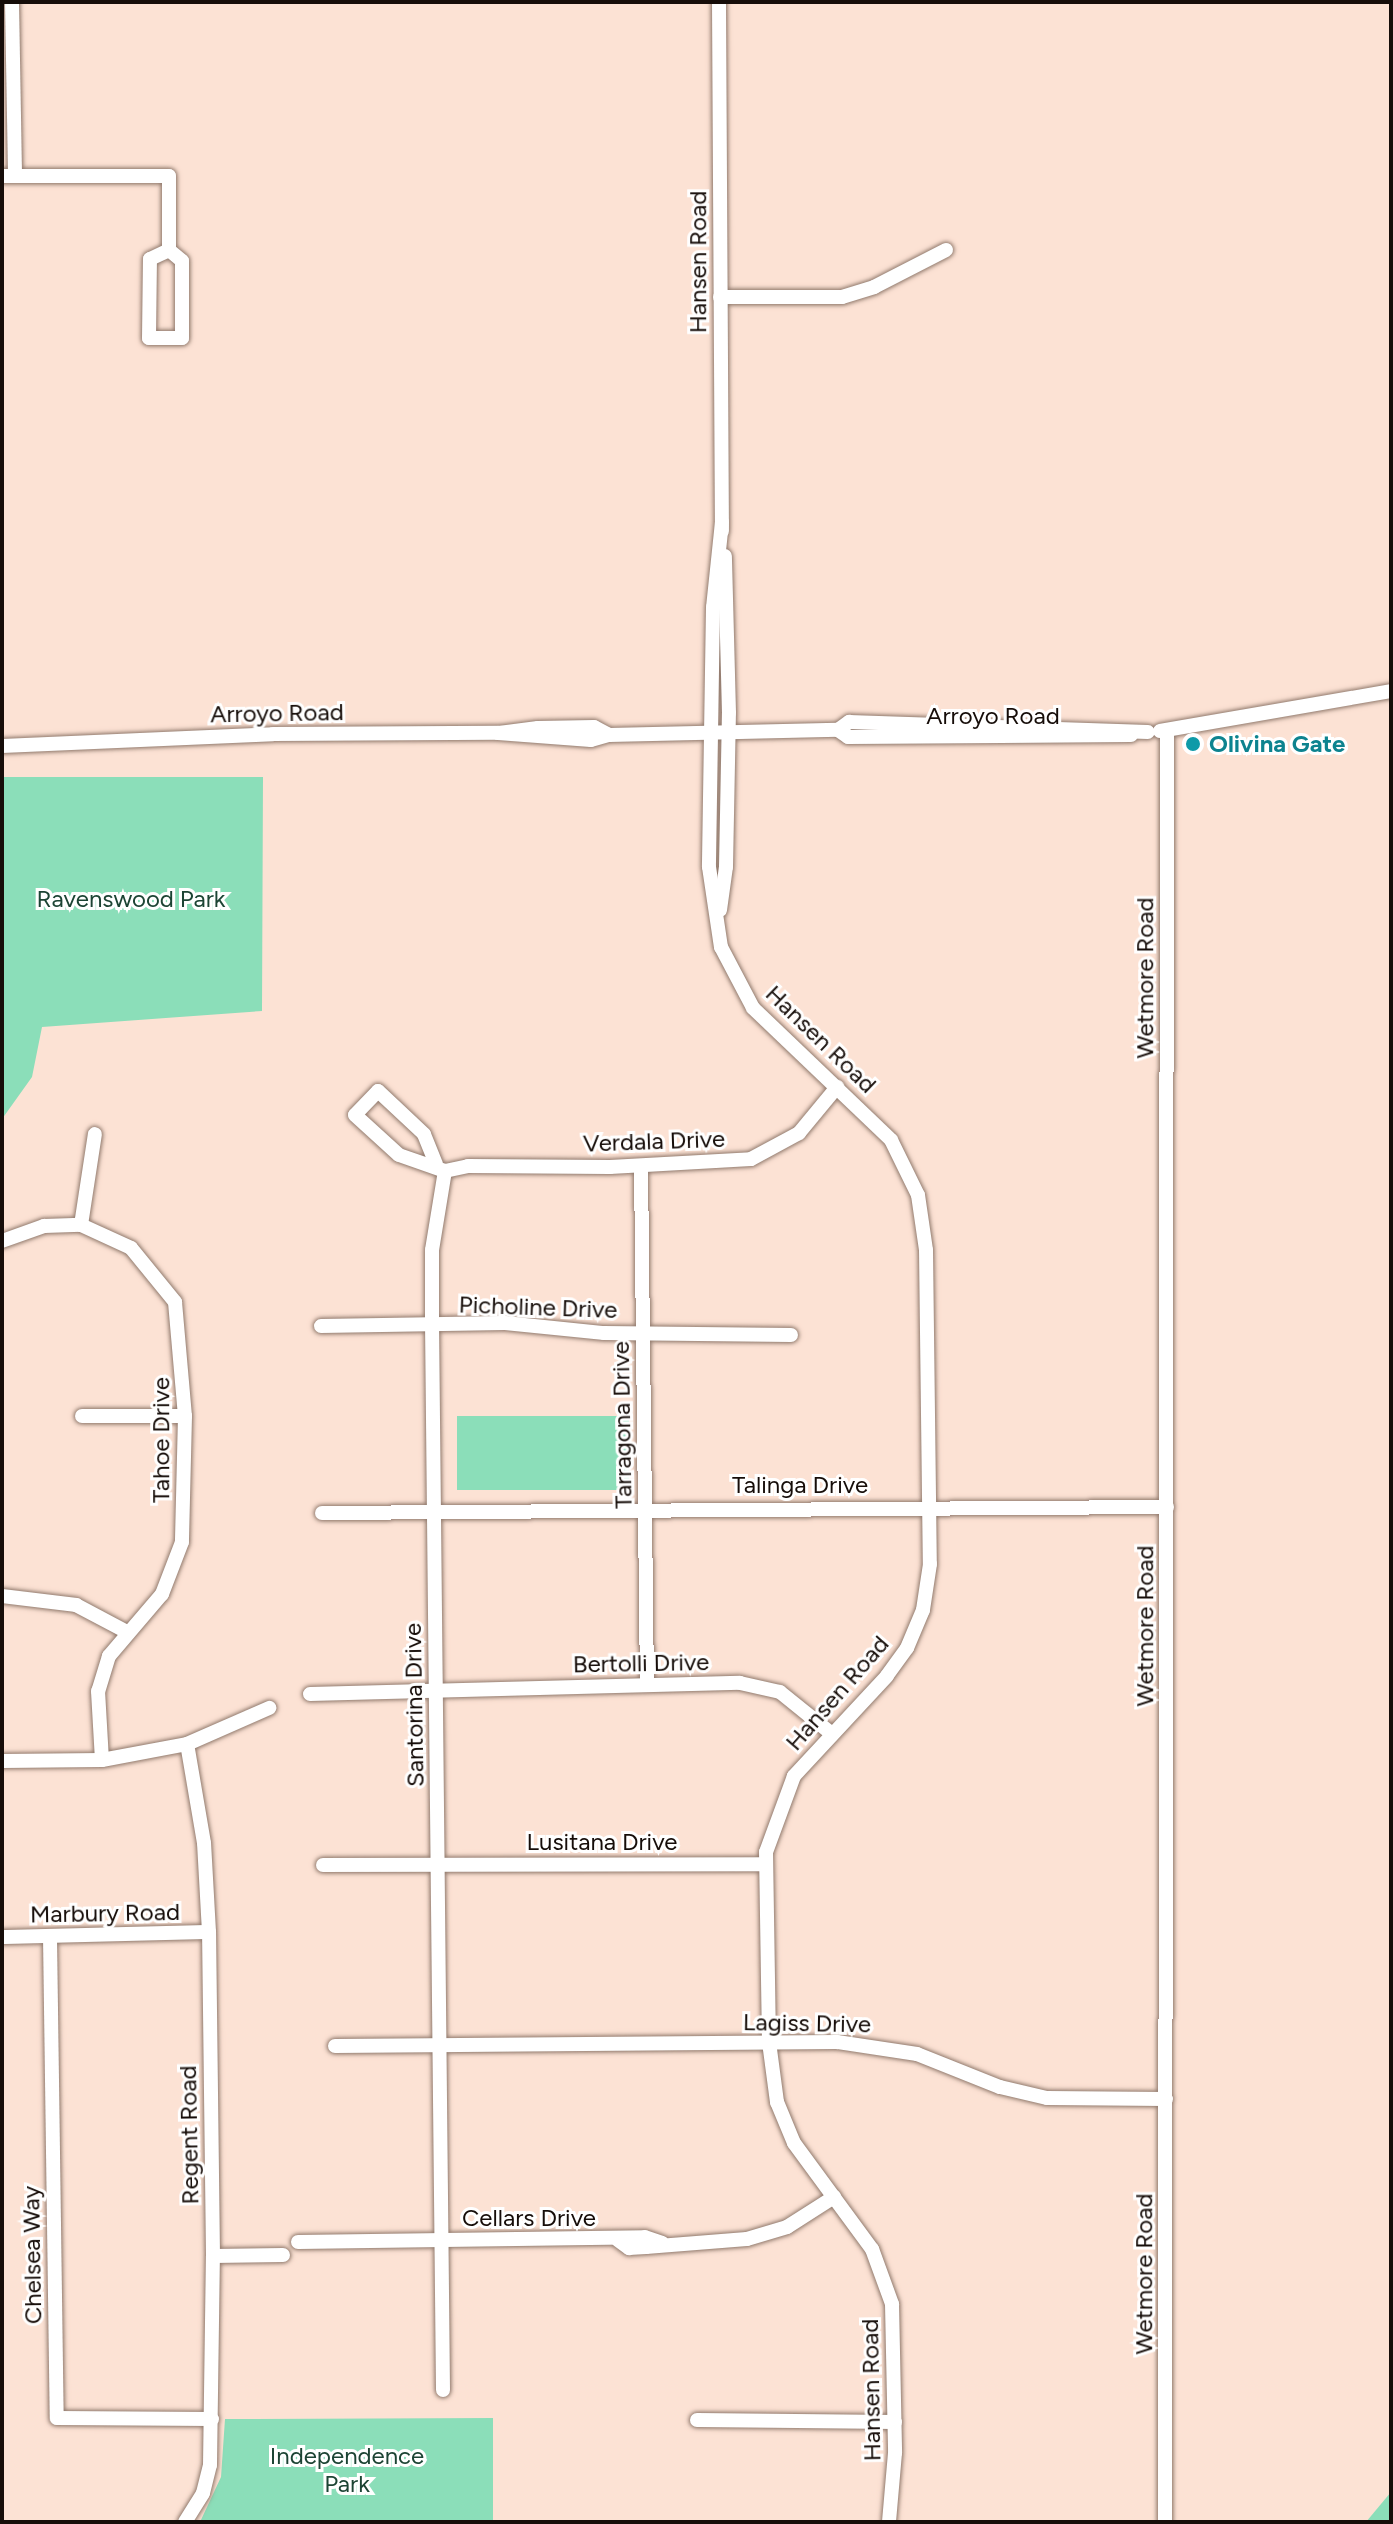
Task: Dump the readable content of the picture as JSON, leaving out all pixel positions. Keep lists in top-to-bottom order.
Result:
{
  "streets": {
    "street": [
      "Hansen Road",
      "Arroyo Road",
      "Wetmore Road",
      "Verdala Drive",
      "Picholine Drive",
      "Tarragona Drive",
      "Tahoe Drive",
      "Talinga Drive",
      "Bertolli Drive",
      "Santorina Drive",
      "Lusitana Drive",
      "Marbury Road",
      "Lagiss Drive",
      "Regent Road",
      "Cellars Drive",
      "Chelsea Way"
    ]
  },
  "crossings": [
    ["Hansen Road", "Arroyo Road"],
    ["Hansen Road", "Verdala Drive"],
    ["Hansen Road", "Talinga Drive"],
    ["Hansen Road", "Bertolli Drive"],
    ["Hansen Road", "Lusitana Drive"],
    ["Hansen Road", "Lagiss Drive"],
    ["Hansen Road", "Cellars Drive"],
    ["Arroyo Road", "Wetmore Road"],
    ["Wetmore Road", "Talinga Drive"],
    ["Wetmore Road", "Lagiss Drive"],
    ["Verdala Drive", "Tarragona Drive"],
    ["Verdala Drive", "Santorina Drive"],
    ["Picholine Drive", "Tarragona Drive"],
    ["Picholine Drive", "Santorina Drive"],
    ["Tarragona Drive", "Talinga Drive"],
    ["Tarragona Drive", "Bertolli Drive"],
    ["Talinga Drive", "Santorina Drive"],
    ["Bertolli Drive", "Santorina Drive"],
    ["Santorina Drive", "Lusitana Drive"],
    ["Santorina Drive", "Lagiss Drive"],
    ["Santorina Drive", "Cellars Drive"],
    ["Marbury Road", "Regent Road"],
    ["Marbury Road", "Chelsea Way"],
    ["Regent Road", "Chelsea Way"]
  ],
  "parks": ["Ravenswood Park", "Independence Park"],
  "places": ["Olivina Gate"]
}
